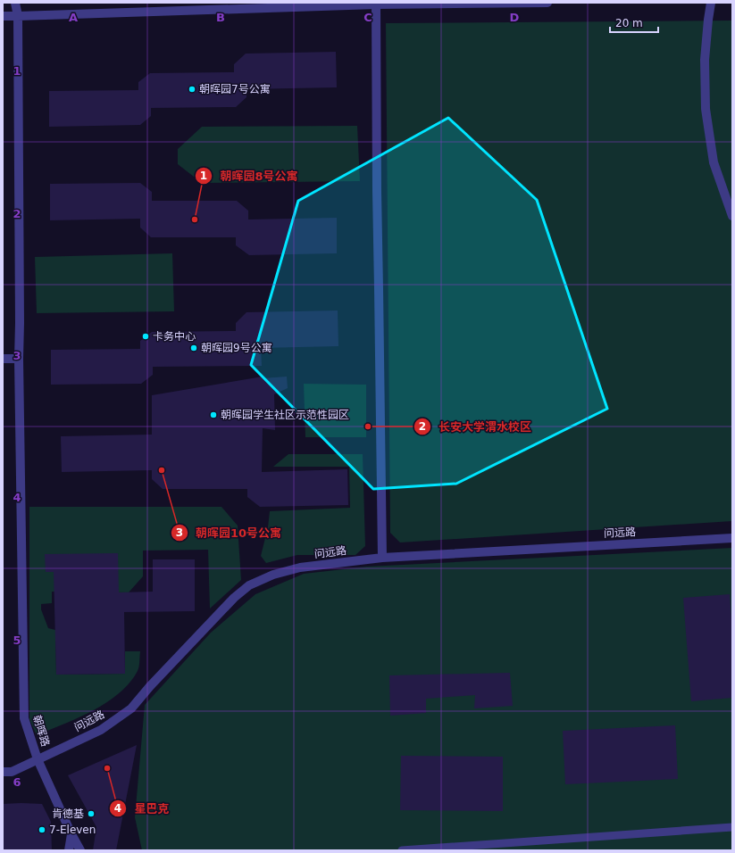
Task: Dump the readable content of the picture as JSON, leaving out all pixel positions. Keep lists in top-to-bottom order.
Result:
{
  "streets": {
    "street": ["问远路", "朝晖路"]
  },
  "crossings": [
    ["问远路", "朝晖路"]
  ],
  "places": [
    "朝晖园7号公寓",
    "朝晖园8号公寓",
    "卡务中心",
    "朝晖园9号公寓",
    "朝晖园学生社区示范性园区",
    "长安大学渭水校区",
    "朝晖园10号公寓",
    "星巴克",
    "肯德基",
    "7-Eleven"
  ],
  "scale_bar": "20 m",
  "grid": {
    "columns": [
      "A",
      "B",
      "C",
      "D"
    ],
    "rows": [
      "1",
      "2",
      "3",
      "4",
      "5",
      "6"
    ]
  }
}
